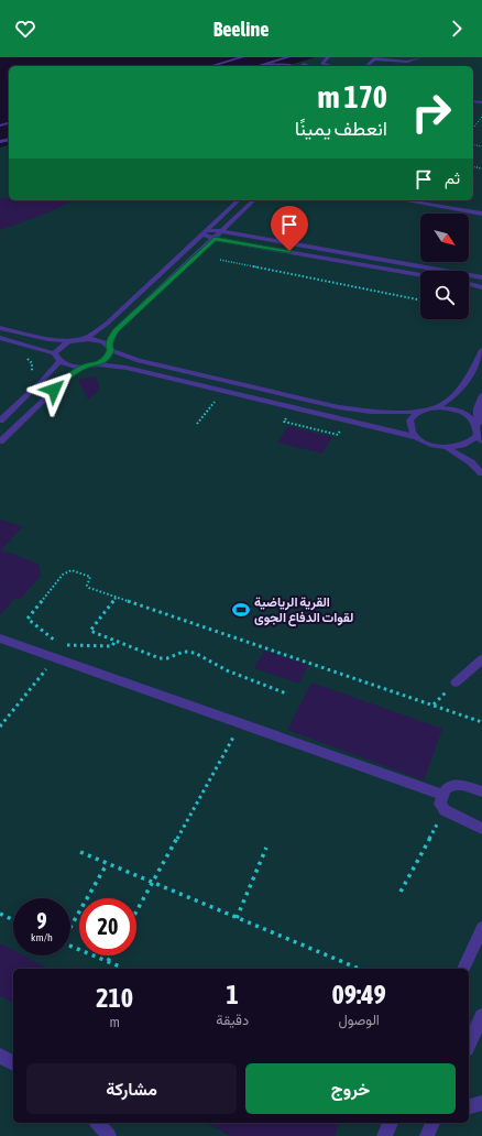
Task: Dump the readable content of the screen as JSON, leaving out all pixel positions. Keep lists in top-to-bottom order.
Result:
{
  "places": {
    "sports": ["القرية الرياضية لقوات الدفاع الجوى"]
  },
  "north": "bottom right",
  "page": {
    "header": "Beeline",
    "turn": ["170 m", "انعطف يمينًا"],
    "then": "ثم",
    "speed": "9 km/h",
    "limit": "20",
    "eta": [
      "09:49",
      "الوصول",
      "1",
      "دقيقة",
      "210",
      "m"
    ],
    "buttons": ["خروج", "مشاركة"]
  }
}
